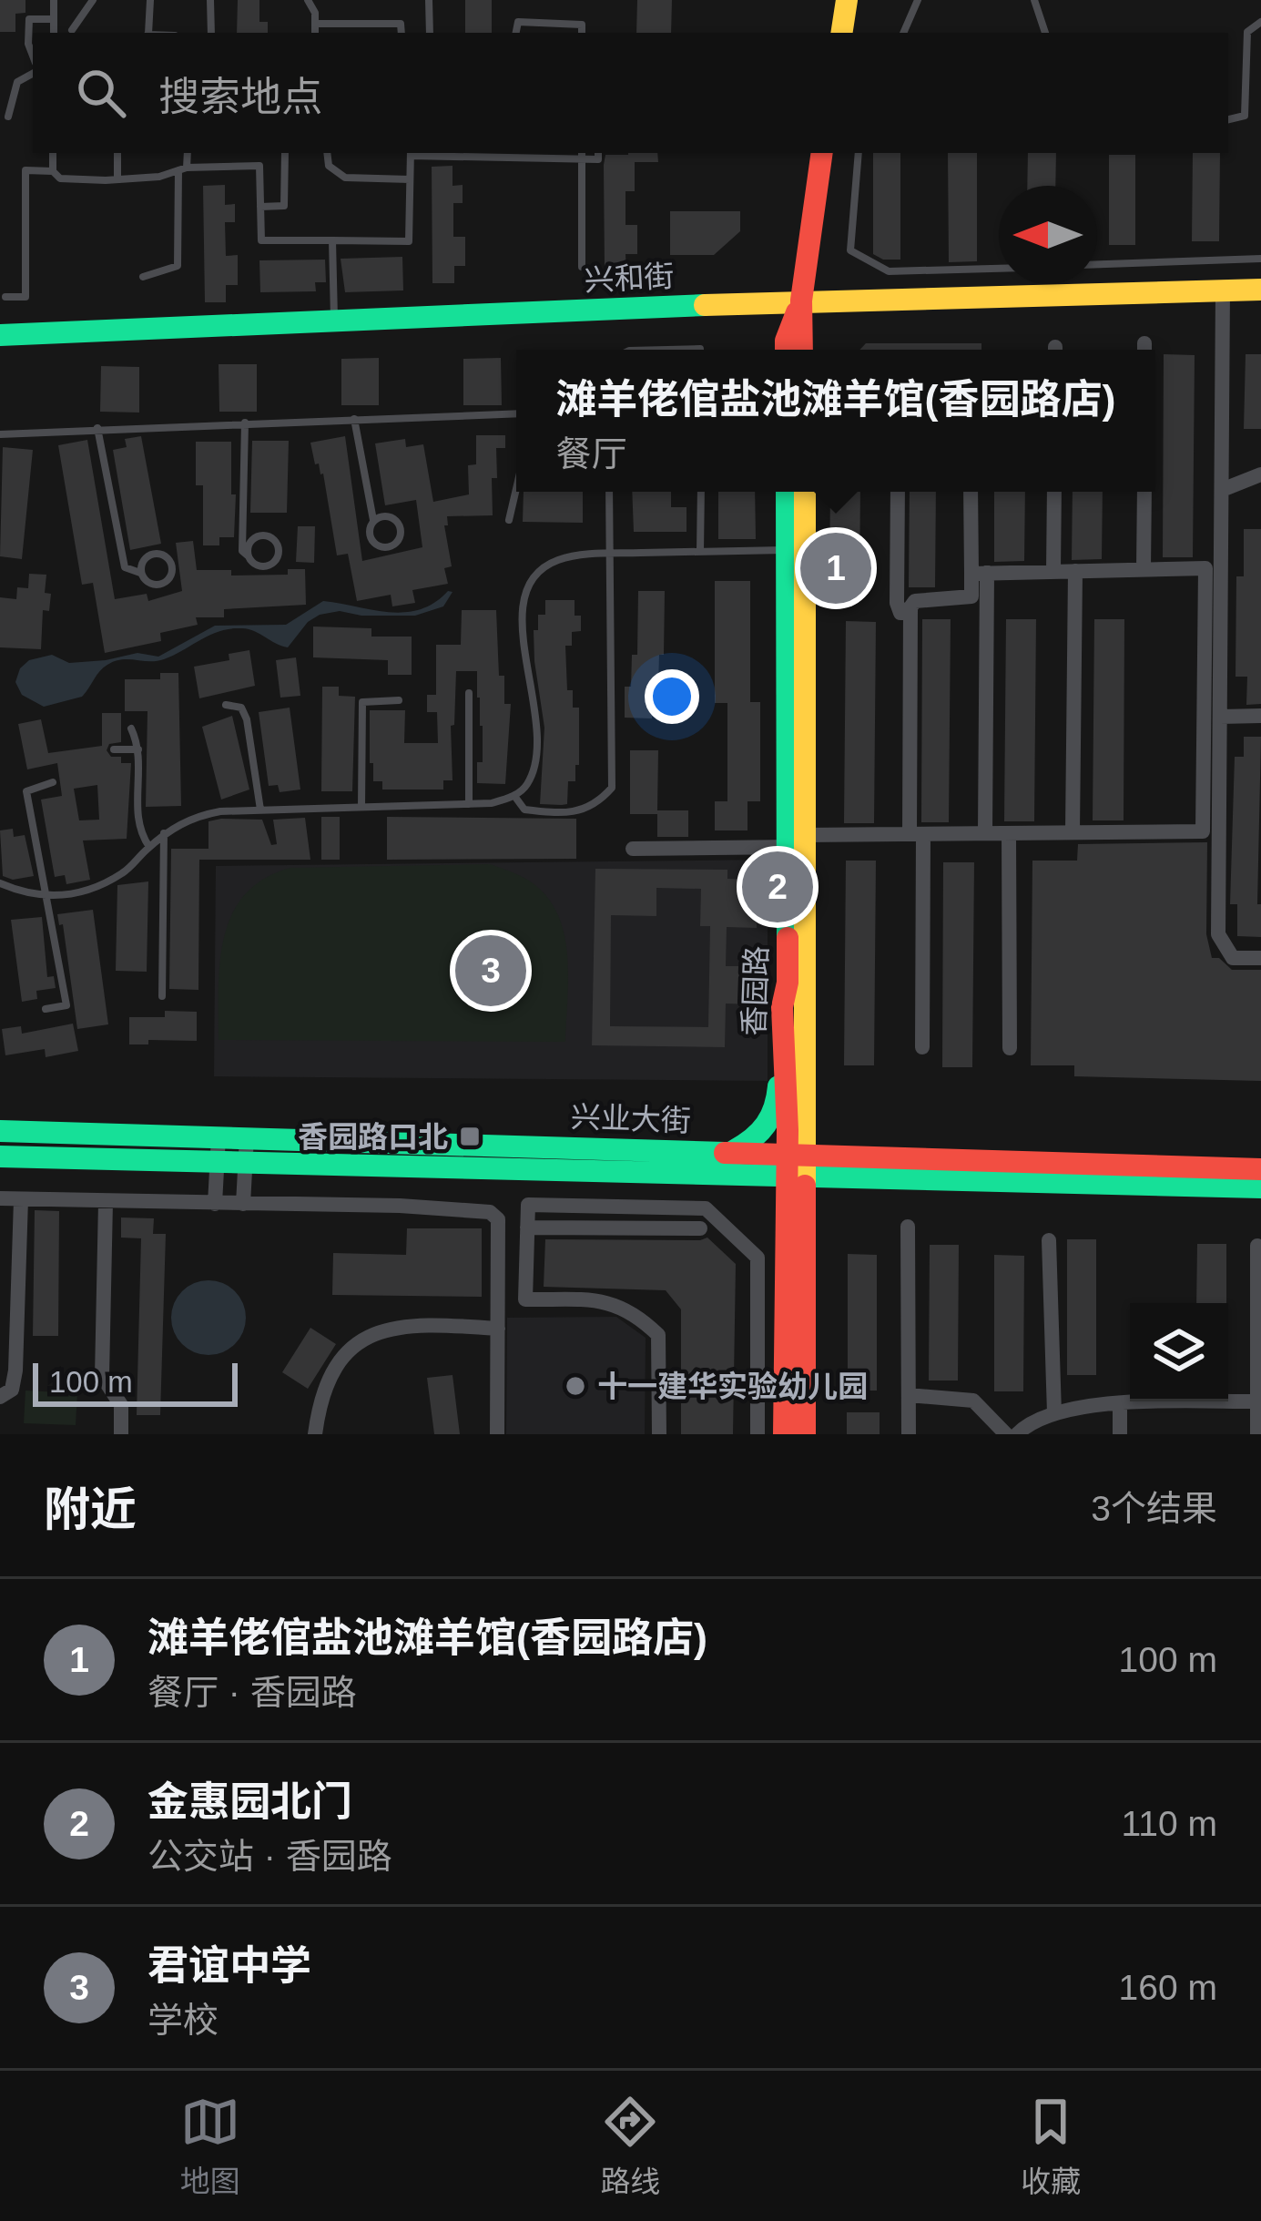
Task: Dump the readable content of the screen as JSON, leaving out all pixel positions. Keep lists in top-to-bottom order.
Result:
{
  "streets": {
    "street": ["兴和街", "香园路", "兴业大街"]
  },
  "crossings": [
    ["香园路", "兴业大街"]
  ],
  "places": {
    "transit": ["香园路口北"],
    "other": ["十一建华实验幼儿园"]
  },
  "scale_bar": "100 m",
  "north": "left",
  "page": {
    "search": "搜索地点",
    "popup": ["滩羊佬倌盐池滩羊馆(香园路店)", "餐厅"],
    "pins": ["1", "2", "3"],
    "scale": "100 m",
    "heading": ["附近", "3个结果"],
    "list": [
      {
        "mark": "1",
        "name": "滩羊佬倌盐池滩羊馆(香园路店)",
        "note": "餐厅 · 香园路",
        "value": "100 m"
      },
      {
        "mark": "2",
        "name": "金惠园北门",
        "note": "公交站 · 香园路",
        "value": "110 m"
      },
      {
        "mark": "3",
        "name": "君谊中学",
        "note": "学校",
        "value": "160 m"
      }
    ],
    "nav": ["地图", "路线", "收藏"]
  }
}
